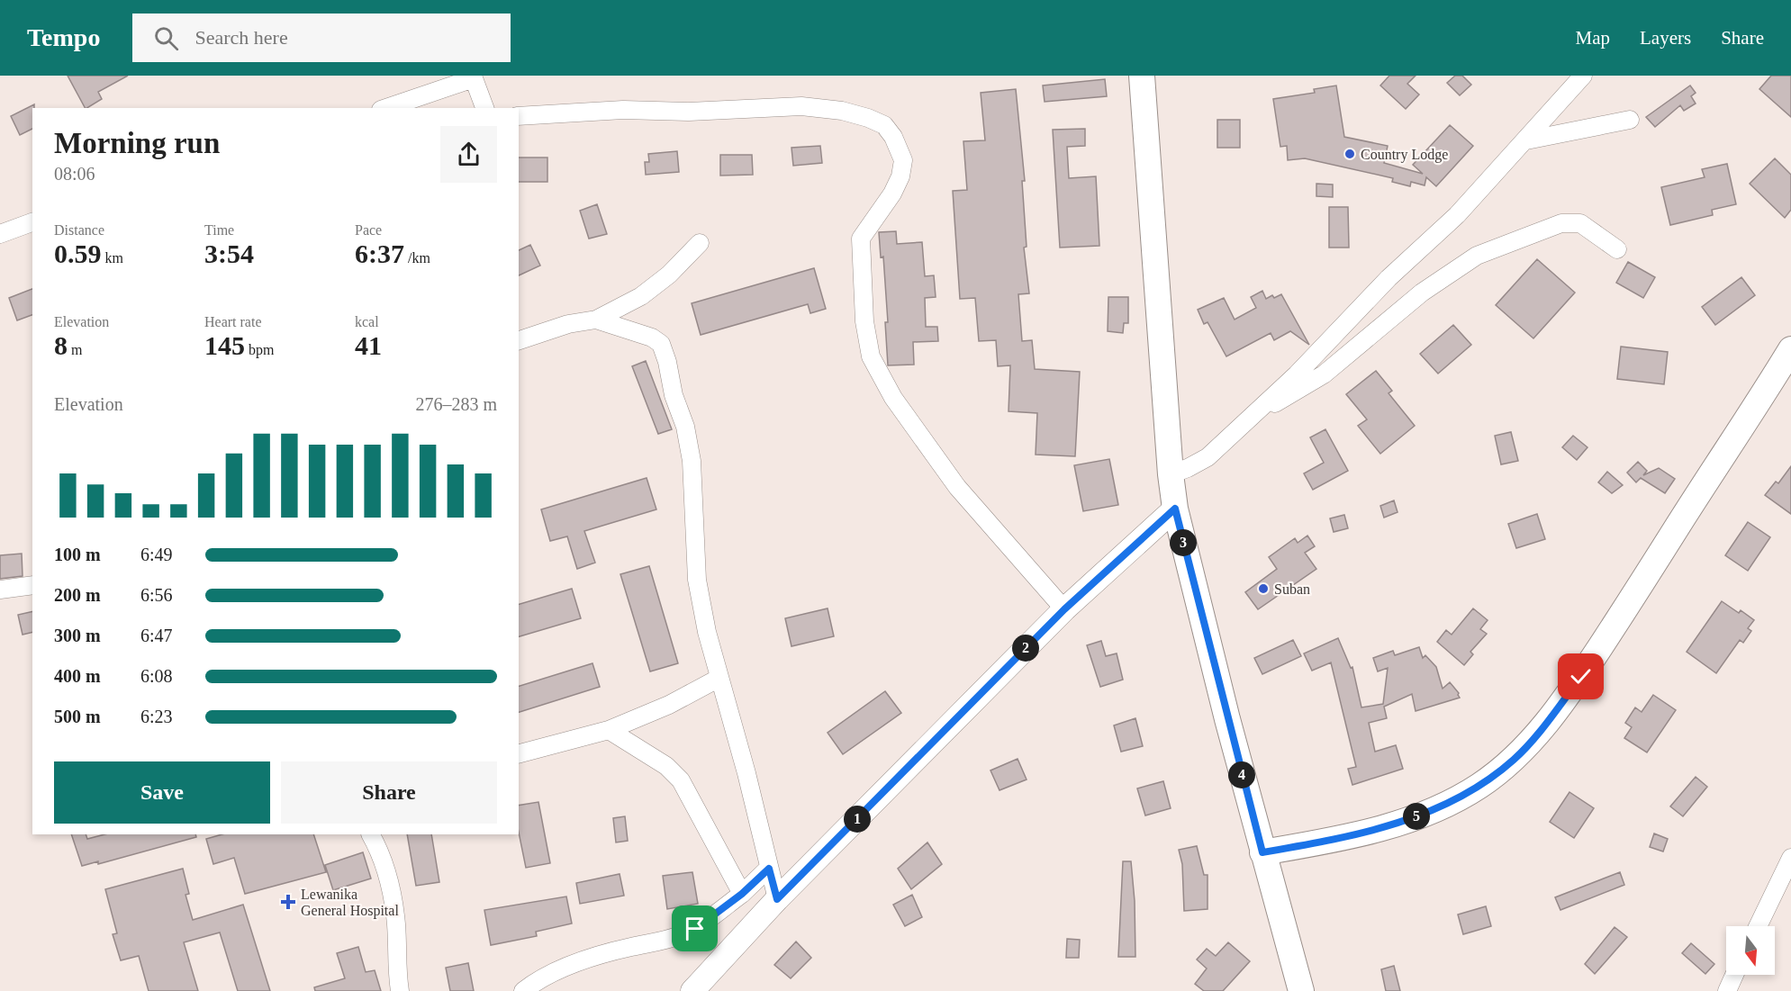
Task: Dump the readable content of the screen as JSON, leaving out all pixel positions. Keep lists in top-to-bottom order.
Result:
{
  "places": {
    "other": ["Country Lodge", "Suban"],
    "health": ["Lewanika General Hospital"]
  },
  "north": "bottom",
  "page": {
    "header": "Tempo",
    "search": "Search here",
    "nav": ["Map", "Layers", "Share"],
    "heading": ["Morning run", "08:06"],
    "stats": [
      ["Distance", "0.59 km"],
      ["Time", "3:54"],
      ["Pace", "6:37 /km"],
      ["Elevation", "8 m"],
      ["Heart rate", "145 bpm"],
      ["kcal", "41"]
    ],
    "chart": ["Elevation", "276–283 m"],
    "pins": [
      "3",
      "2",
      "4",
      "5",
      "1"
    ],
    "list": [
      {
        "name": "100 m",
        "note": "6:49"
      },
      {
        "name": "200 m",
        "note": "6:56"
      },
      {
        "name": "300 m",
        "note": "6:47"
      },
      {
        "name": "400 m",
        "note": "6:08"
      },
      {
        "name": "500 m",
        "note": "6:23"
      }
    ],
    "buttons": ["Save", "Share"]
  }
}
